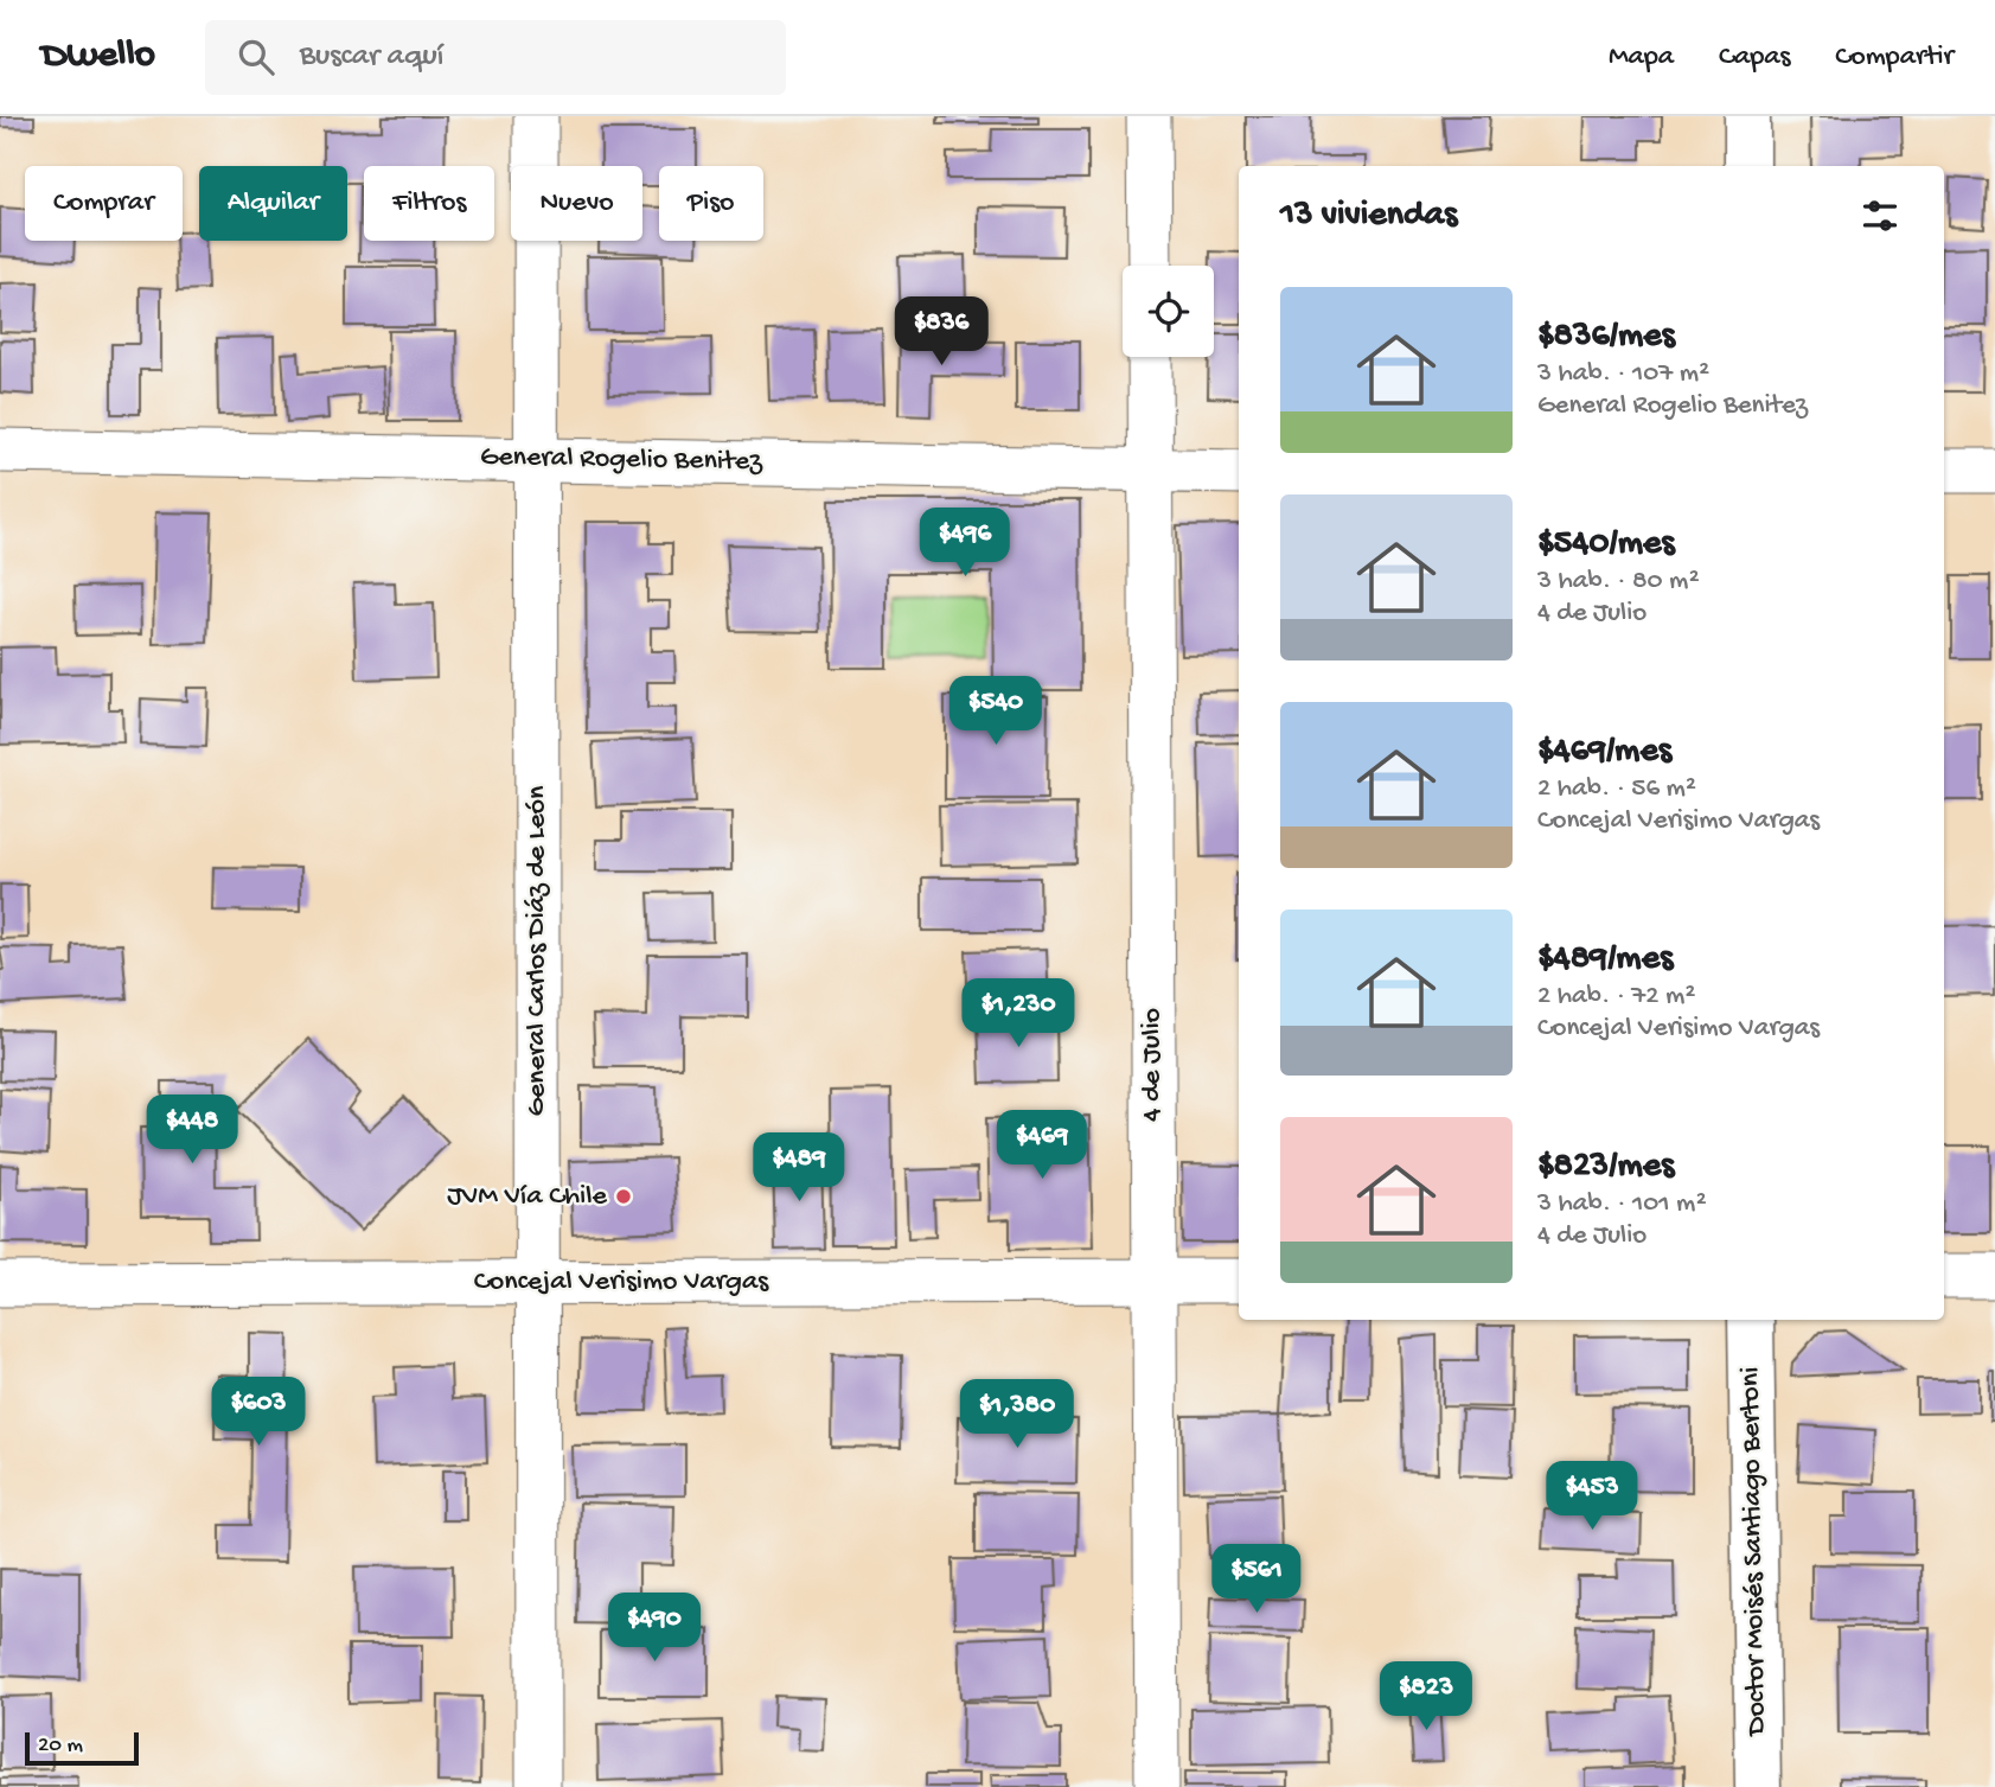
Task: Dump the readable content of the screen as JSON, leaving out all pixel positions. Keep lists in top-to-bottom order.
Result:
{
  "streets": {
    "street": [
      "General Rogelio Benitez",
      "General Carlos Diáz de León",
      "4 de Julio",
      "Concejal Verisimo Vargas",
      "Doctor Moisés Santiago Bertoni"
    ]
  },
  "crossings": [
    ["General Rogelio Benitez", "General Carlos Diáz de León"],
    ["General Rogelio Benitez", "4 de Julio"],
    ["General Carlos Diáz de León", "Concejal Verisimo Vargas"],
    ["4 de Julio", "Concejal Verisimo Vargas"]
  ],
  "places": ["JVM Vía Chile"],
  "scale_bar": "20 m",
  "page": {
    "header": "Dwello",
    "search": "Buscar aquí",
    "nav": ["Mapa", "Capas", "Compartir"],
    "chip": [
      "Comprar",
      "Alquilar",
      "Filtros",
      "Nuevo",
      "Piso"
    ],
    "heading": "13 viviendas",
    "list": [
      {
        "name": "$836/mes",
        "note": "3 hab. · 107 m² · General Rogelio Benitez"
      },
      {
        "name": "$540/mes",
        "note": "3 hab. · 80 m² · 4 de Julio"
      },
      {
        "name": "$469/mes",
        "note": "2 hab. · 56 m² · Concejal Verisimo Vargas"
      },
      {
        "name": "$489/mes",
        "note": "2 hab. · 72 m² · Concejal Verisimo Vargas"
      },
      {
        "name": "$823/mes",
        "note": "3 hab. · 101 m² · 4 de Julio"
      }
    ],
    "price": [
      "$836",
      "$496",
      "$540",
      "$1,230",
      "$448",
      "$469",
      "$489",
      "$603",
      "$1,380",
      "$453",
      "$561",
      "$490",
      "$823"
    ],
    "scale": "20 m"
  }
}
